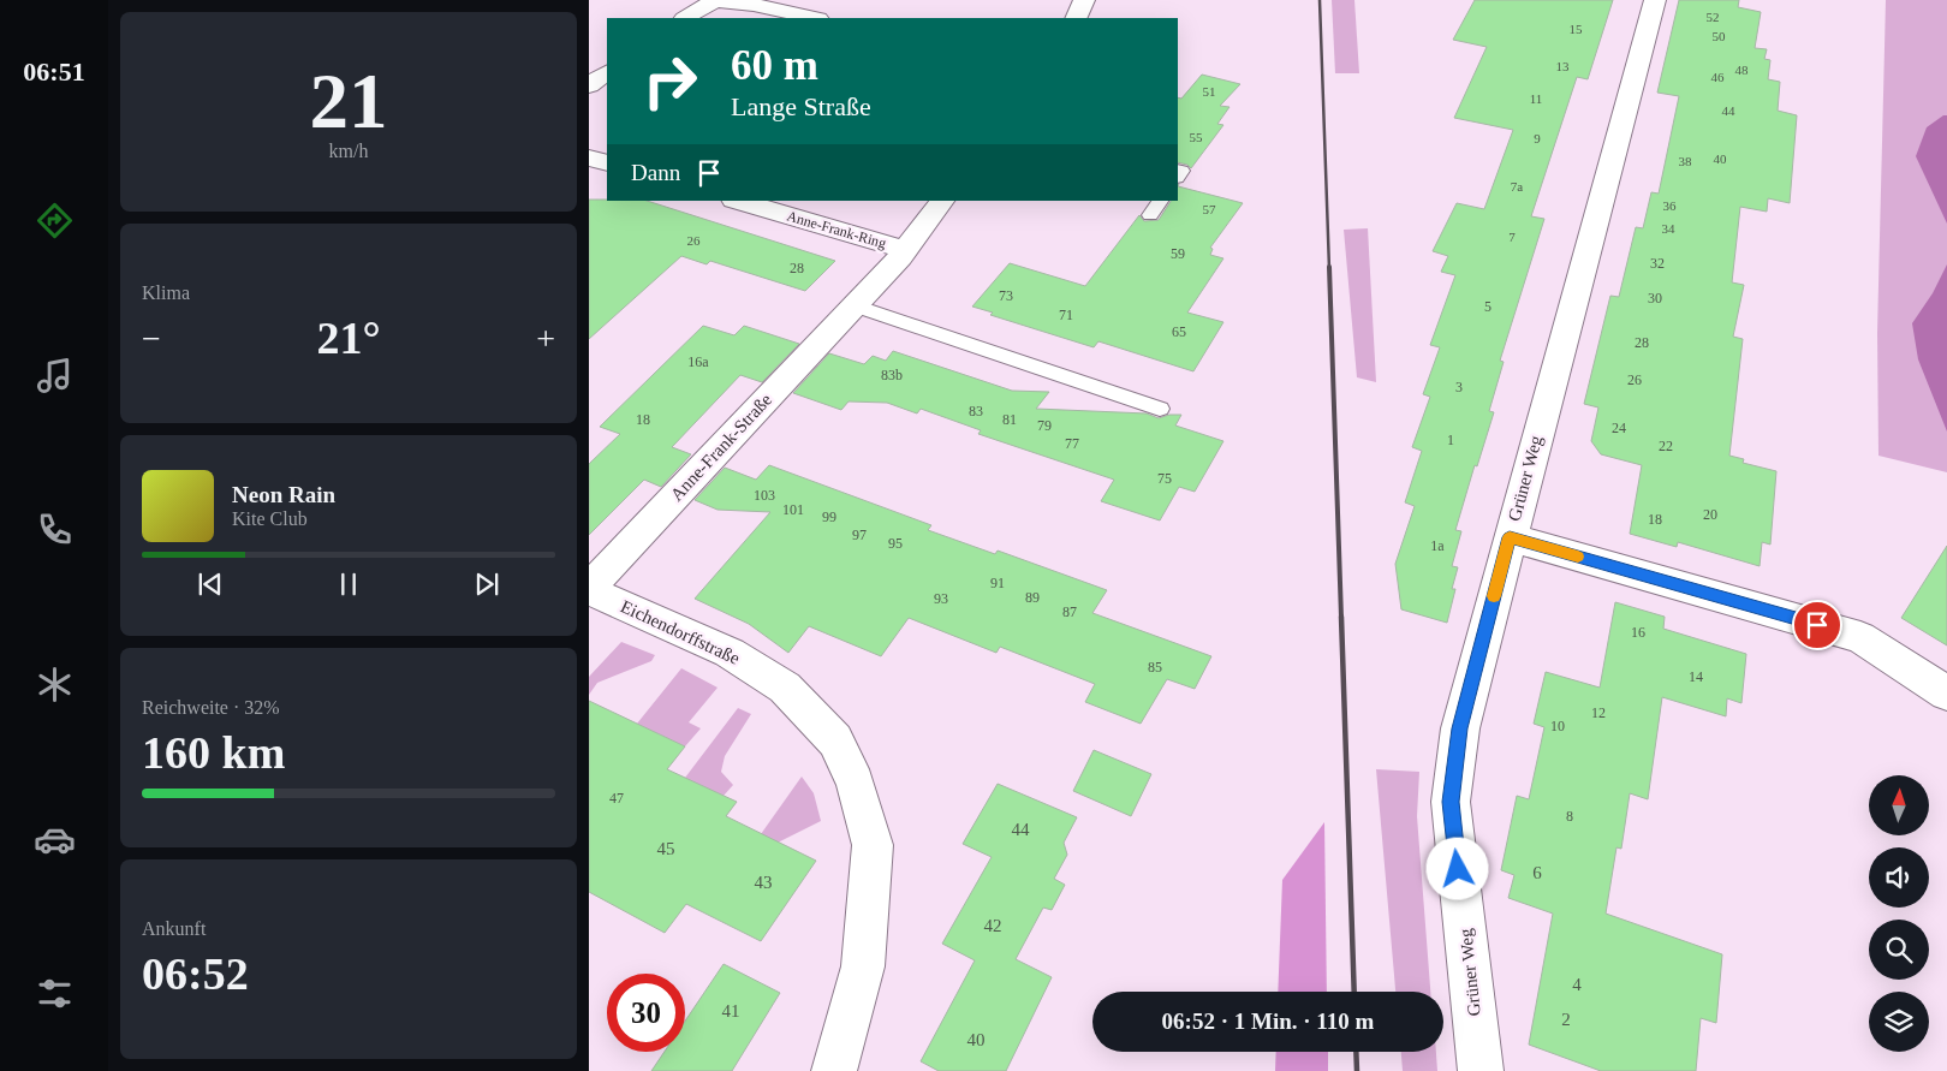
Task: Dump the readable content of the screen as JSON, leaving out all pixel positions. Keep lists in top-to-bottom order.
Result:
{
  "streets": {
    "street": [
      "Anne-Frank-Ring",
      "Anne-Frank-Straße",
      "Grüner Weg",
      "Eichendorffstraße"
    ]
  },
  "crossings": [
    ["Anne-Frank-Ring", "Anne-Frank-Straße"],
    ["Anne-Frank-Straße", "Eichendorffstraße"]
  ],
  "house_numbers": [
    "52",
    "15",
    "50",
    "13",
    "48",
    "46",
    "51",
    "11",
    "44",
    "55",
    "9",
    "40",
    "38",
    "7a",
    "36",
    "57",
    "34",
    "7",
    "26",
    "59",
    "32",
    "28",
    "73",
    "30",
    "5",
    "71",
    "65",
    "28",
    "16a",
    "83b",
    "26",
    "3",
    "83",
    "18",
    "81",
    "79",
    "24",
    "1",
    "77",
    "22",
    "75",
    "103",
    "101",
    "20",
    "99",
    "18",
    "97",
    "95",
    "1a",
    "91",
    "89",
    "93",
    "87",
    "16",
    "85",
    "14",
    "12",
    "10",
    "47",
    "8",
    "44",
    "45",
    "6",
    "43",
    "42",
    "4",
    "41",
    "2",
    "40"
  ],
  "north": "top",
  "page": {
    "tabs": "06:51",
    "tile": [
      ["21", "km/h"],
      "Klima",
      ["Reichweite · 32%", "160 km"],
      ["Ankunft", "06:52"]
    ],
    "turn": ["60 m", "Lange Straße"],
    "then": "Dann",
    "heat": ["−", "21°", "+"],
    "song": ["Neon Rain", "Kite Club"],
    "limit": "30",
    "trip": "06:52 · 1 Min. · 110 m"
  }
}
